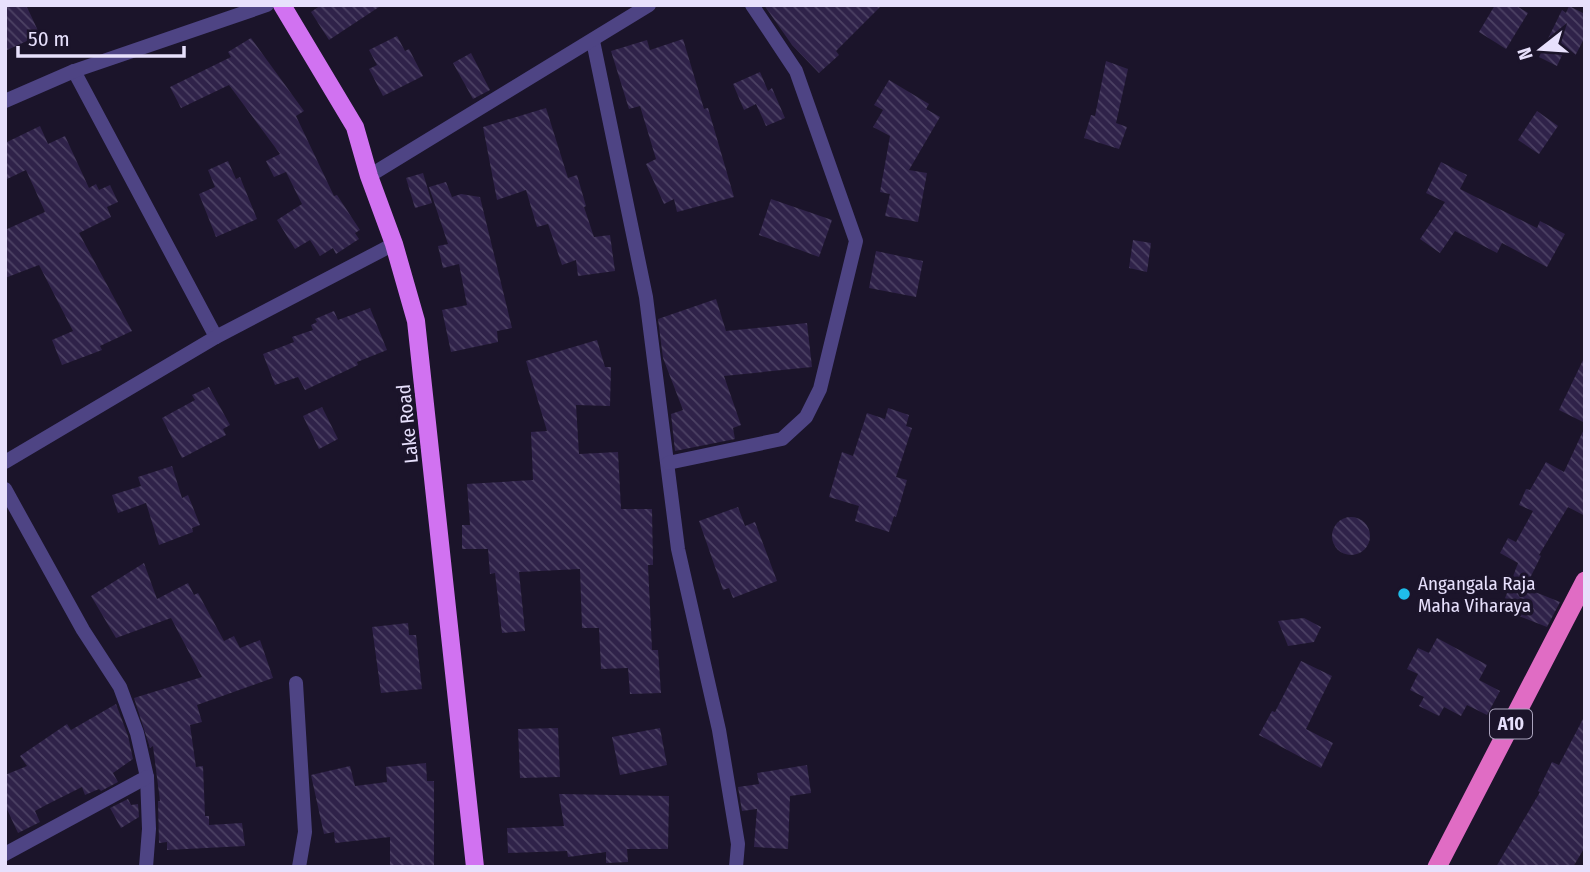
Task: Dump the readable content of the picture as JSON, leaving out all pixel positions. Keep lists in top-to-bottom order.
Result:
{
  "streets": {
    "highway": ["A10"],
    "main road": ["Lake Road"]
  },
  "places": ["Angangala Raja Maha Viharaya"],
  "scale_bar": "50 m",
  "north": "left"
}
